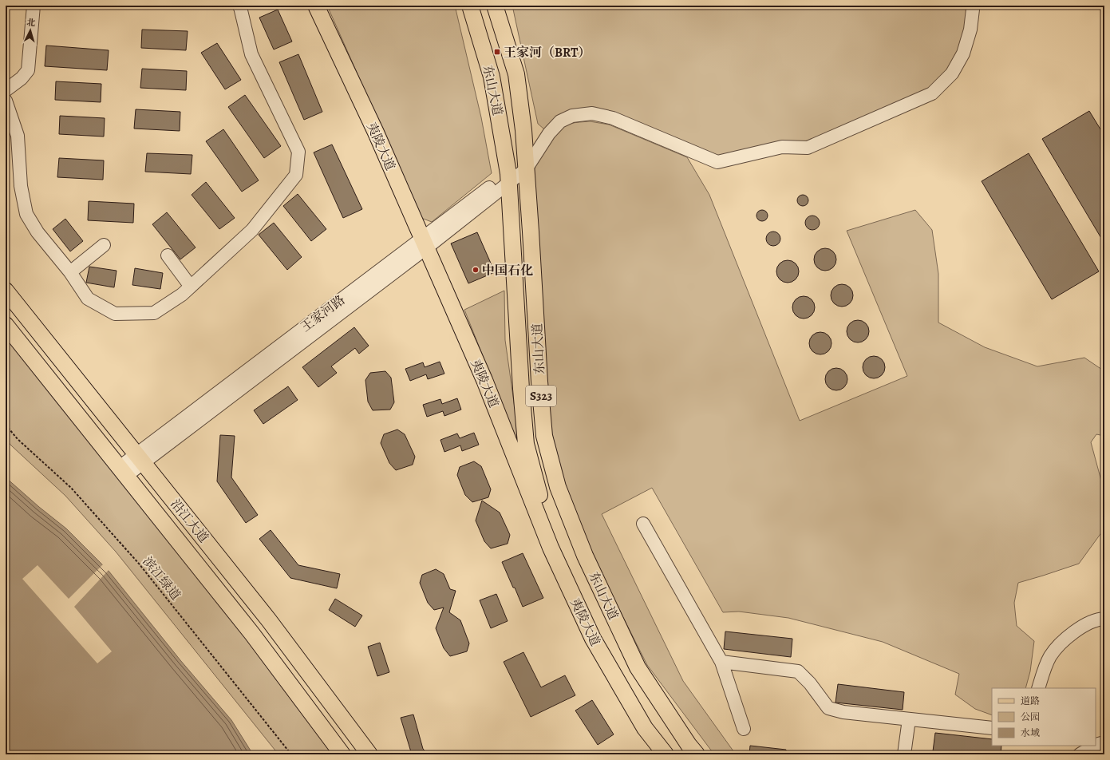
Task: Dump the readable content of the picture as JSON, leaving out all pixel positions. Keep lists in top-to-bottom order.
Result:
{
  "streets": {
    "main road": [
      "东山大道",
      "夷陵大道",
      "S323",
      "沿江大道"
    ],
    "street": ["王家河路"],
    "path": ["滨江绿道"]
  },
  "crossings": [
    ["东山大道", "王家河路"],
    ["夷陵大道", "王家河路"],
    ["王家河路", "沿江大道"]
  ],
  "places": {
    "transit": ["王家河（BRT）"],
    "other": ["中国石化"]
  },
  "legend": ["道路", "公园", "水域"],
  "north": "top"
}
